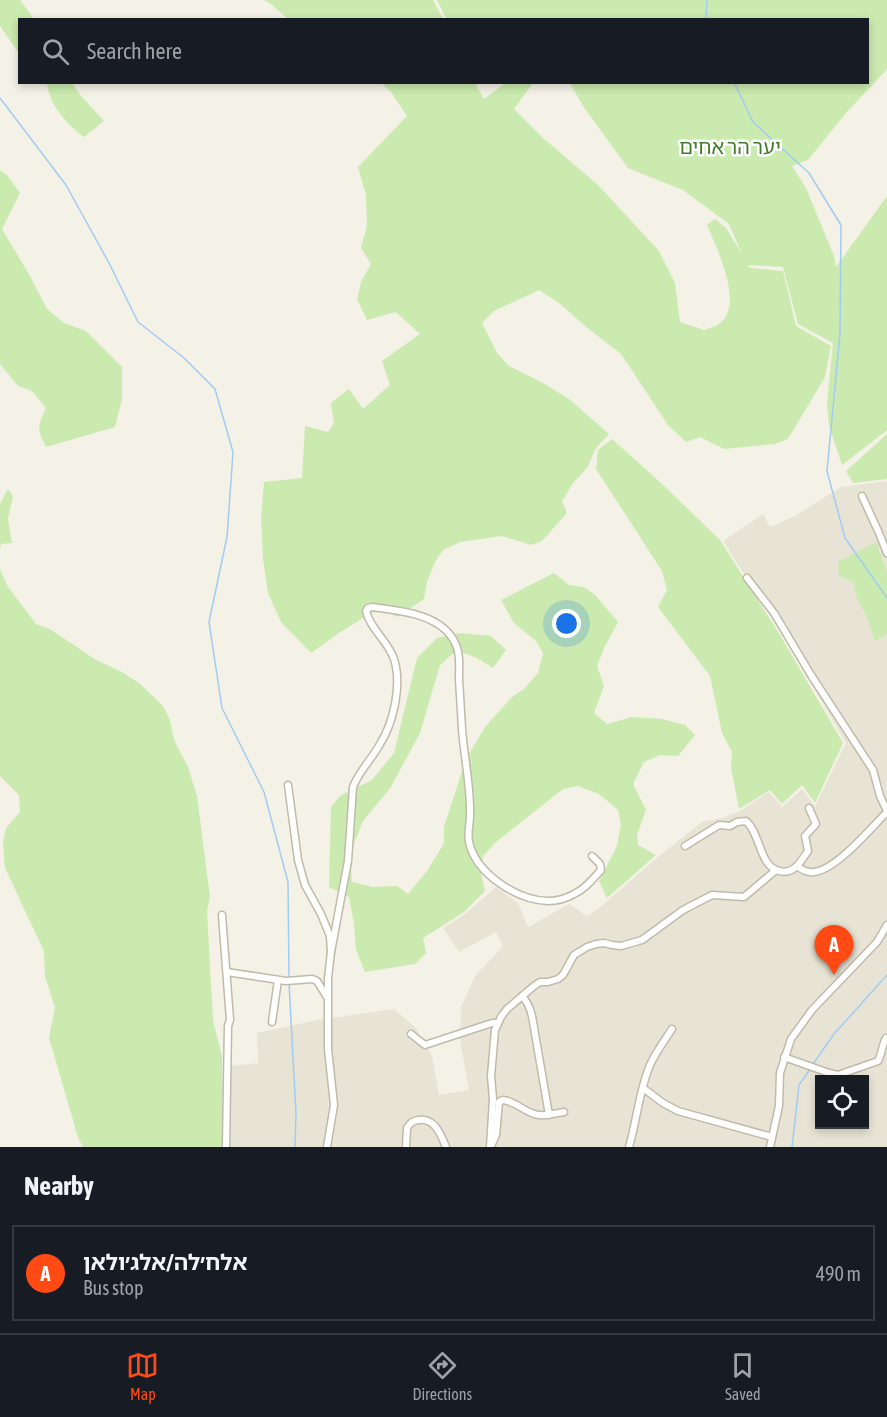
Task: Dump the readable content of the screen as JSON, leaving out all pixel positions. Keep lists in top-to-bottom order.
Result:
{
  "parks": ["יער הר אחים"],
  "page": {
    "search": "Search here",
    "pins": "A",
    "heading": "Nearby",
    "list": [
      {
        "mark": "A",
        "name": "אלח׳לה/אלג׳ולאן",
        "note": "Bus stop",
        "value": "490 m"
      }
    ],
    "nav": ["Map", "Directions", "Saved"]
  }
}
